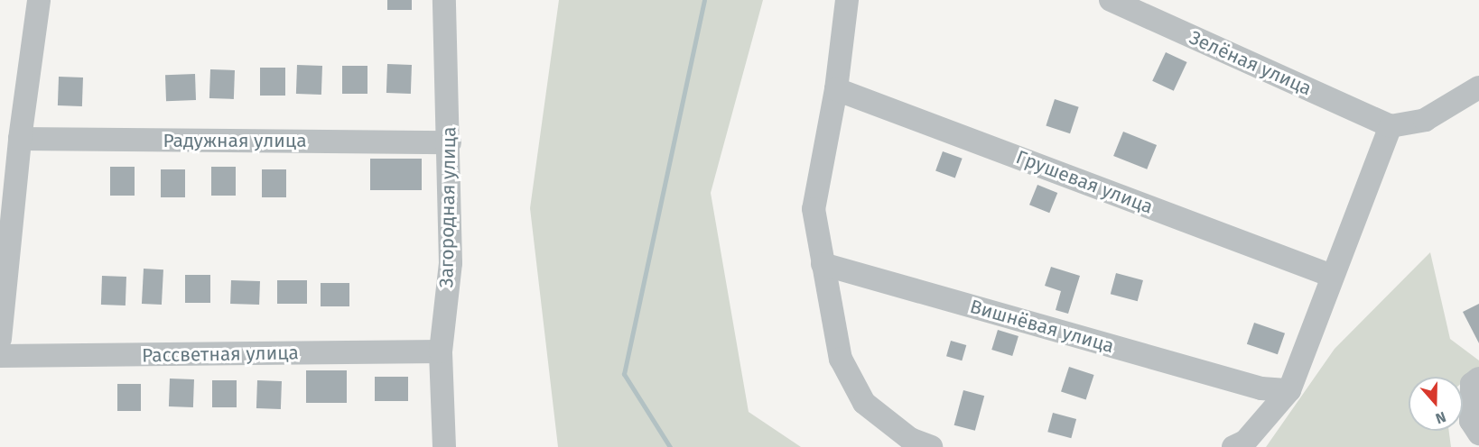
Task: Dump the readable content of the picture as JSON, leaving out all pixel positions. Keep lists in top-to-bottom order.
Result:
{
  "streets": {
    "street": [
      "Зелёная улица",
      "Радужная улица",
      "Грушевая улица",
      "Загородная улица",
      "Вишнёвая улица",
      "Рассветная улица"
    ]
  },
  "crossings": [
    ["Радужная улица", "Загородная улица"],
    ["Загородная улица", "Рассветная улица"]
  ],
  "north": "bottom"
}
